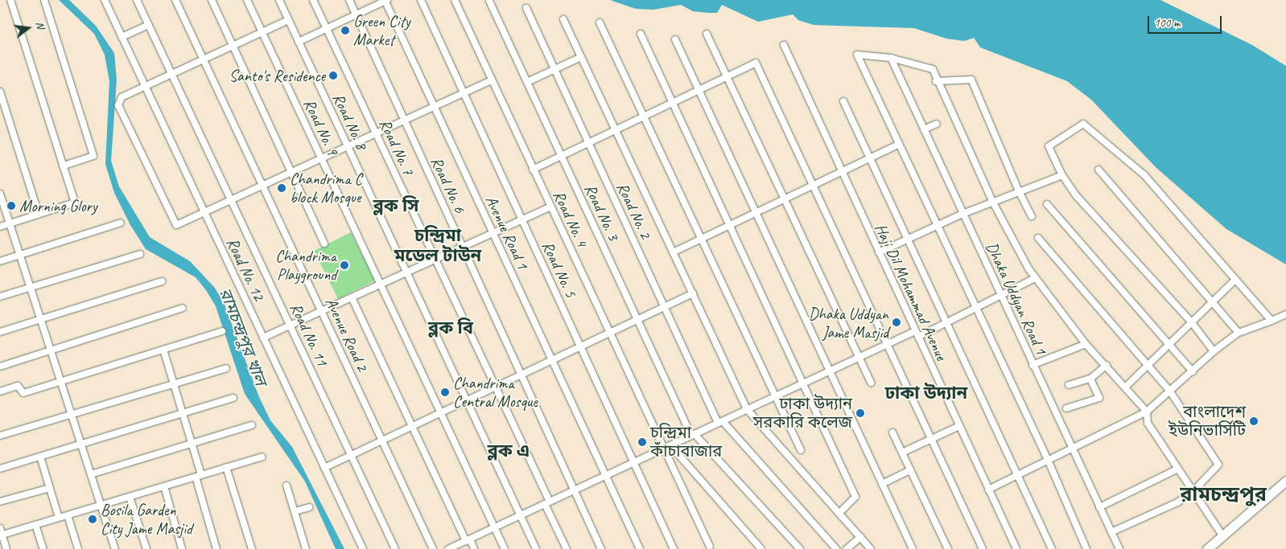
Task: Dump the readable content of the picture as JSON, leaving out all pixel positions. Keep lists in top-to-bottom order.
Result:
{
  "streets": {
    "street": [
      "Road No. 8",
      "Road No. 9",
      "Road No. 7",
      "Road No. 6",
      "Road No. 2",
      "Road No. 3",
      "Road No. 4",
      "Avenue Road 1",
      "Road No. 12",
      "Road No. 5",
      "Haji Dil Mohammad Avenue",
      "Dhaka Uddyan Road 1",
      "Road No. 11",
      "Avenue Road 2"
    ]
  },
  "districts": [
    "ব্লক সি",
    "চন্দ্রিমা মডেল টাউন",
    "ব্লক বি",
    "ঢাকা উদ্যান",
    "ব্লক এ",
    "রামচন্দ্রপুর"
  ],
  "water": ["রামচন্দ্রপুর খাল"],
  "places": [
    "Green City Market",
    "Santo's Residence",
    "Chandrima C block Mosque",
    "Morning Glory",
    "Chandrima Playground",
    "Dhaka Uddyan Jame Masjid",
    "Chandrima Central Mosque",
    "ঢাকা উদ্যান সরকারি কলেজ",
    "বাংলাদেশ ইউনিভার্সিটি",
    "চন্দ্রিমা কাঁচাবাজার",
    "Bosila Garden City Jame Masjid"
  ],
  "scale_bar": "100 m",
  "north": "right"
}
